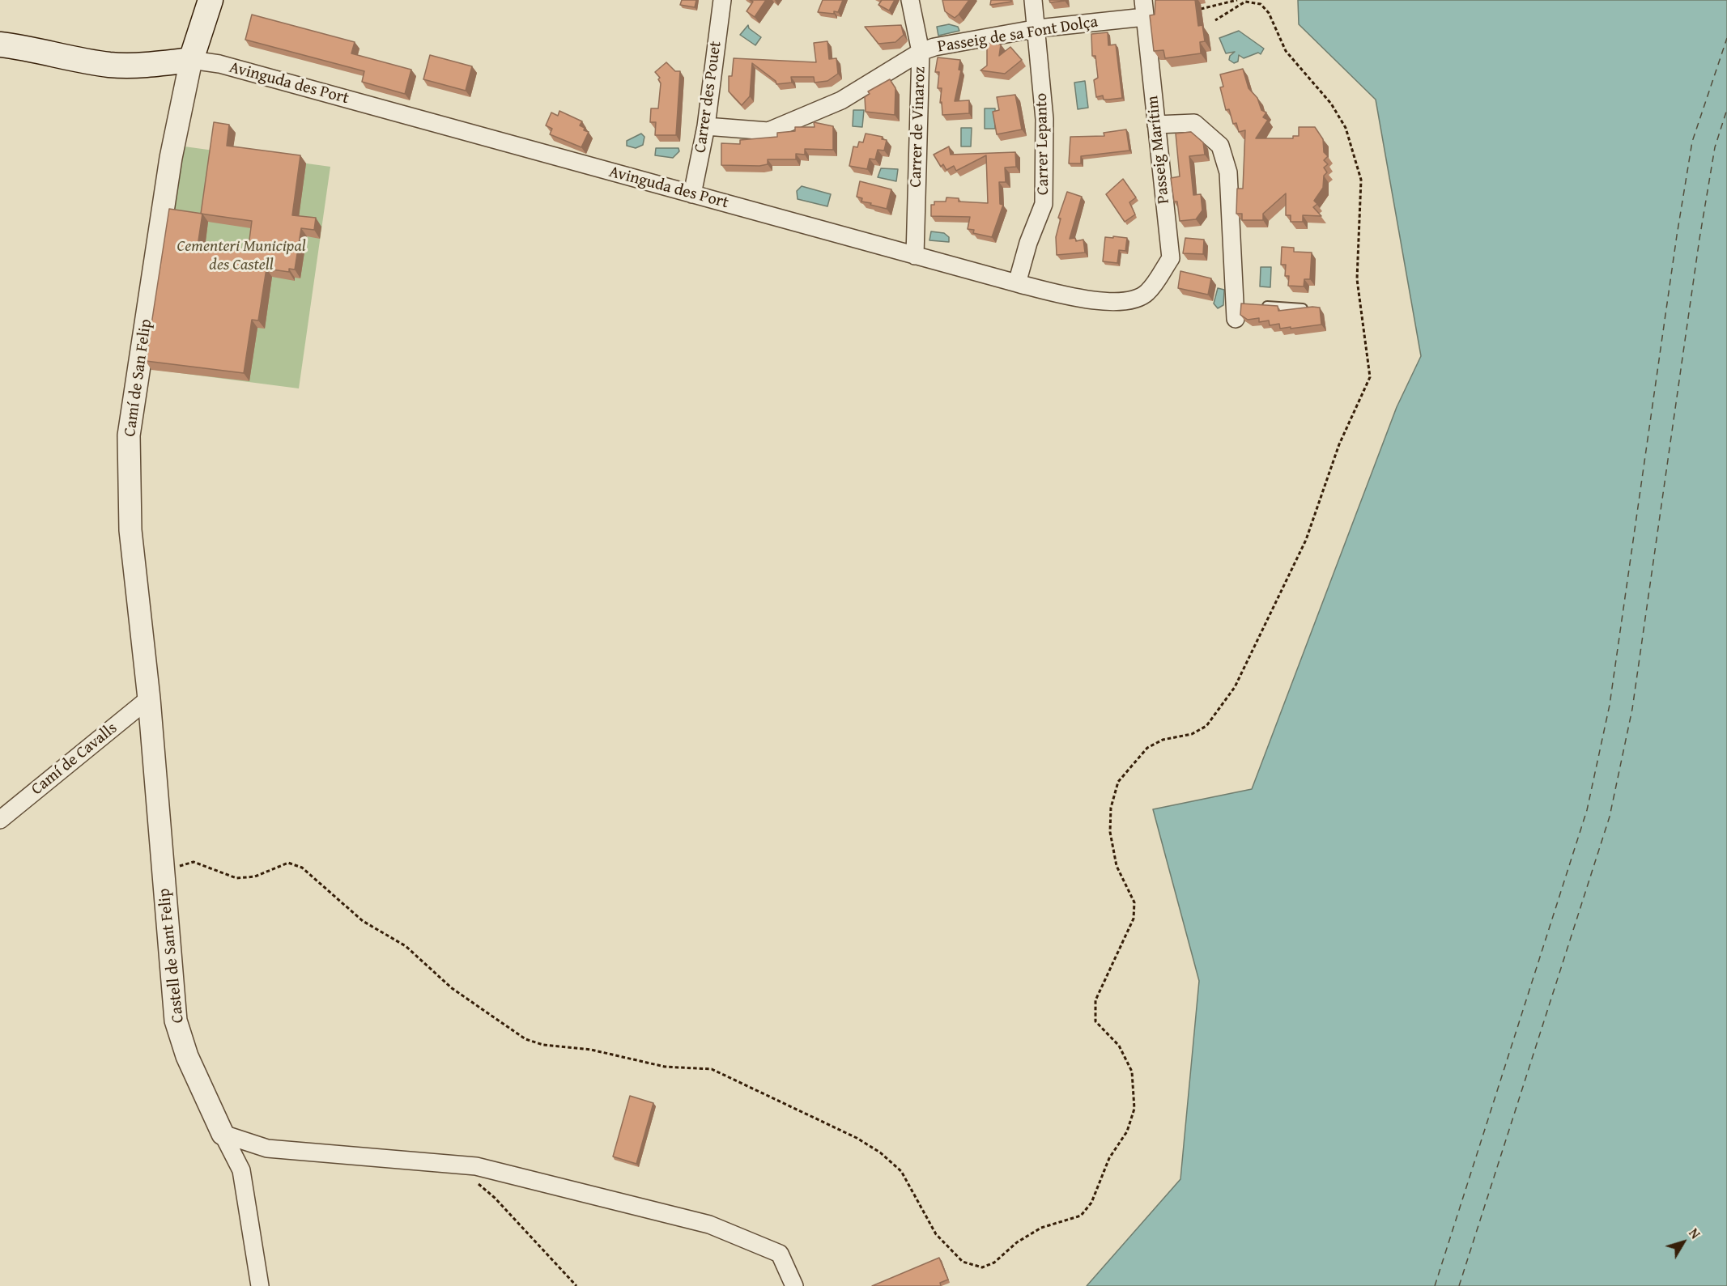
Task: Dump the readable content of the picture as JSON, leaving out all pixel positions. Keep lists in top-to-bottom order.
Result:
{
  "streets": {
    "street": [
      "Passeig de sa Font Dolça",
      "Avinguda des Port",
      "Carrer des Pouet",
      "Carrer de Vinaroz",
      "Carrer Lepanto",
      "Passeig Marítim",
      "Camí de San Felip",
      "Camí de Cavalls",
      "Castell de Sant Felip"
    ]
  },
  "crossings": [
    ["Passeig de sa Font Dolça", "Carrer des Pouet"],
    ["Passeig de sa Font Dolça", "Carrer de Vinaroz"],
    ["Passeig de sa Font Dolça", "Carrer Lepanto"],
    ["Passeig de sa Font Dolça", "Passeig Marítim"],
    ["Avinguda des Port", "Carrer des Pouet"],
    ["Avinguda des Port", "Carrer de Vinaroz"],
    ["Avinguda des Port", "Carrer Lepanto"],
    ["Avinguda des Port", "Passeig Marítim"],
    ["Avinguda des Port", "Camí de San Felip"],
    ["Camí de San Felip", "Camí de Cavalls"],
    ["Camí de San Felip", "Castell de Sant Felip"],
    ["Camí de Cavalls", "Castell de Sant Felip"]
  ],
  "parks": ["Cementeri Municipal des Castell"],
  "north": "top right"
}
